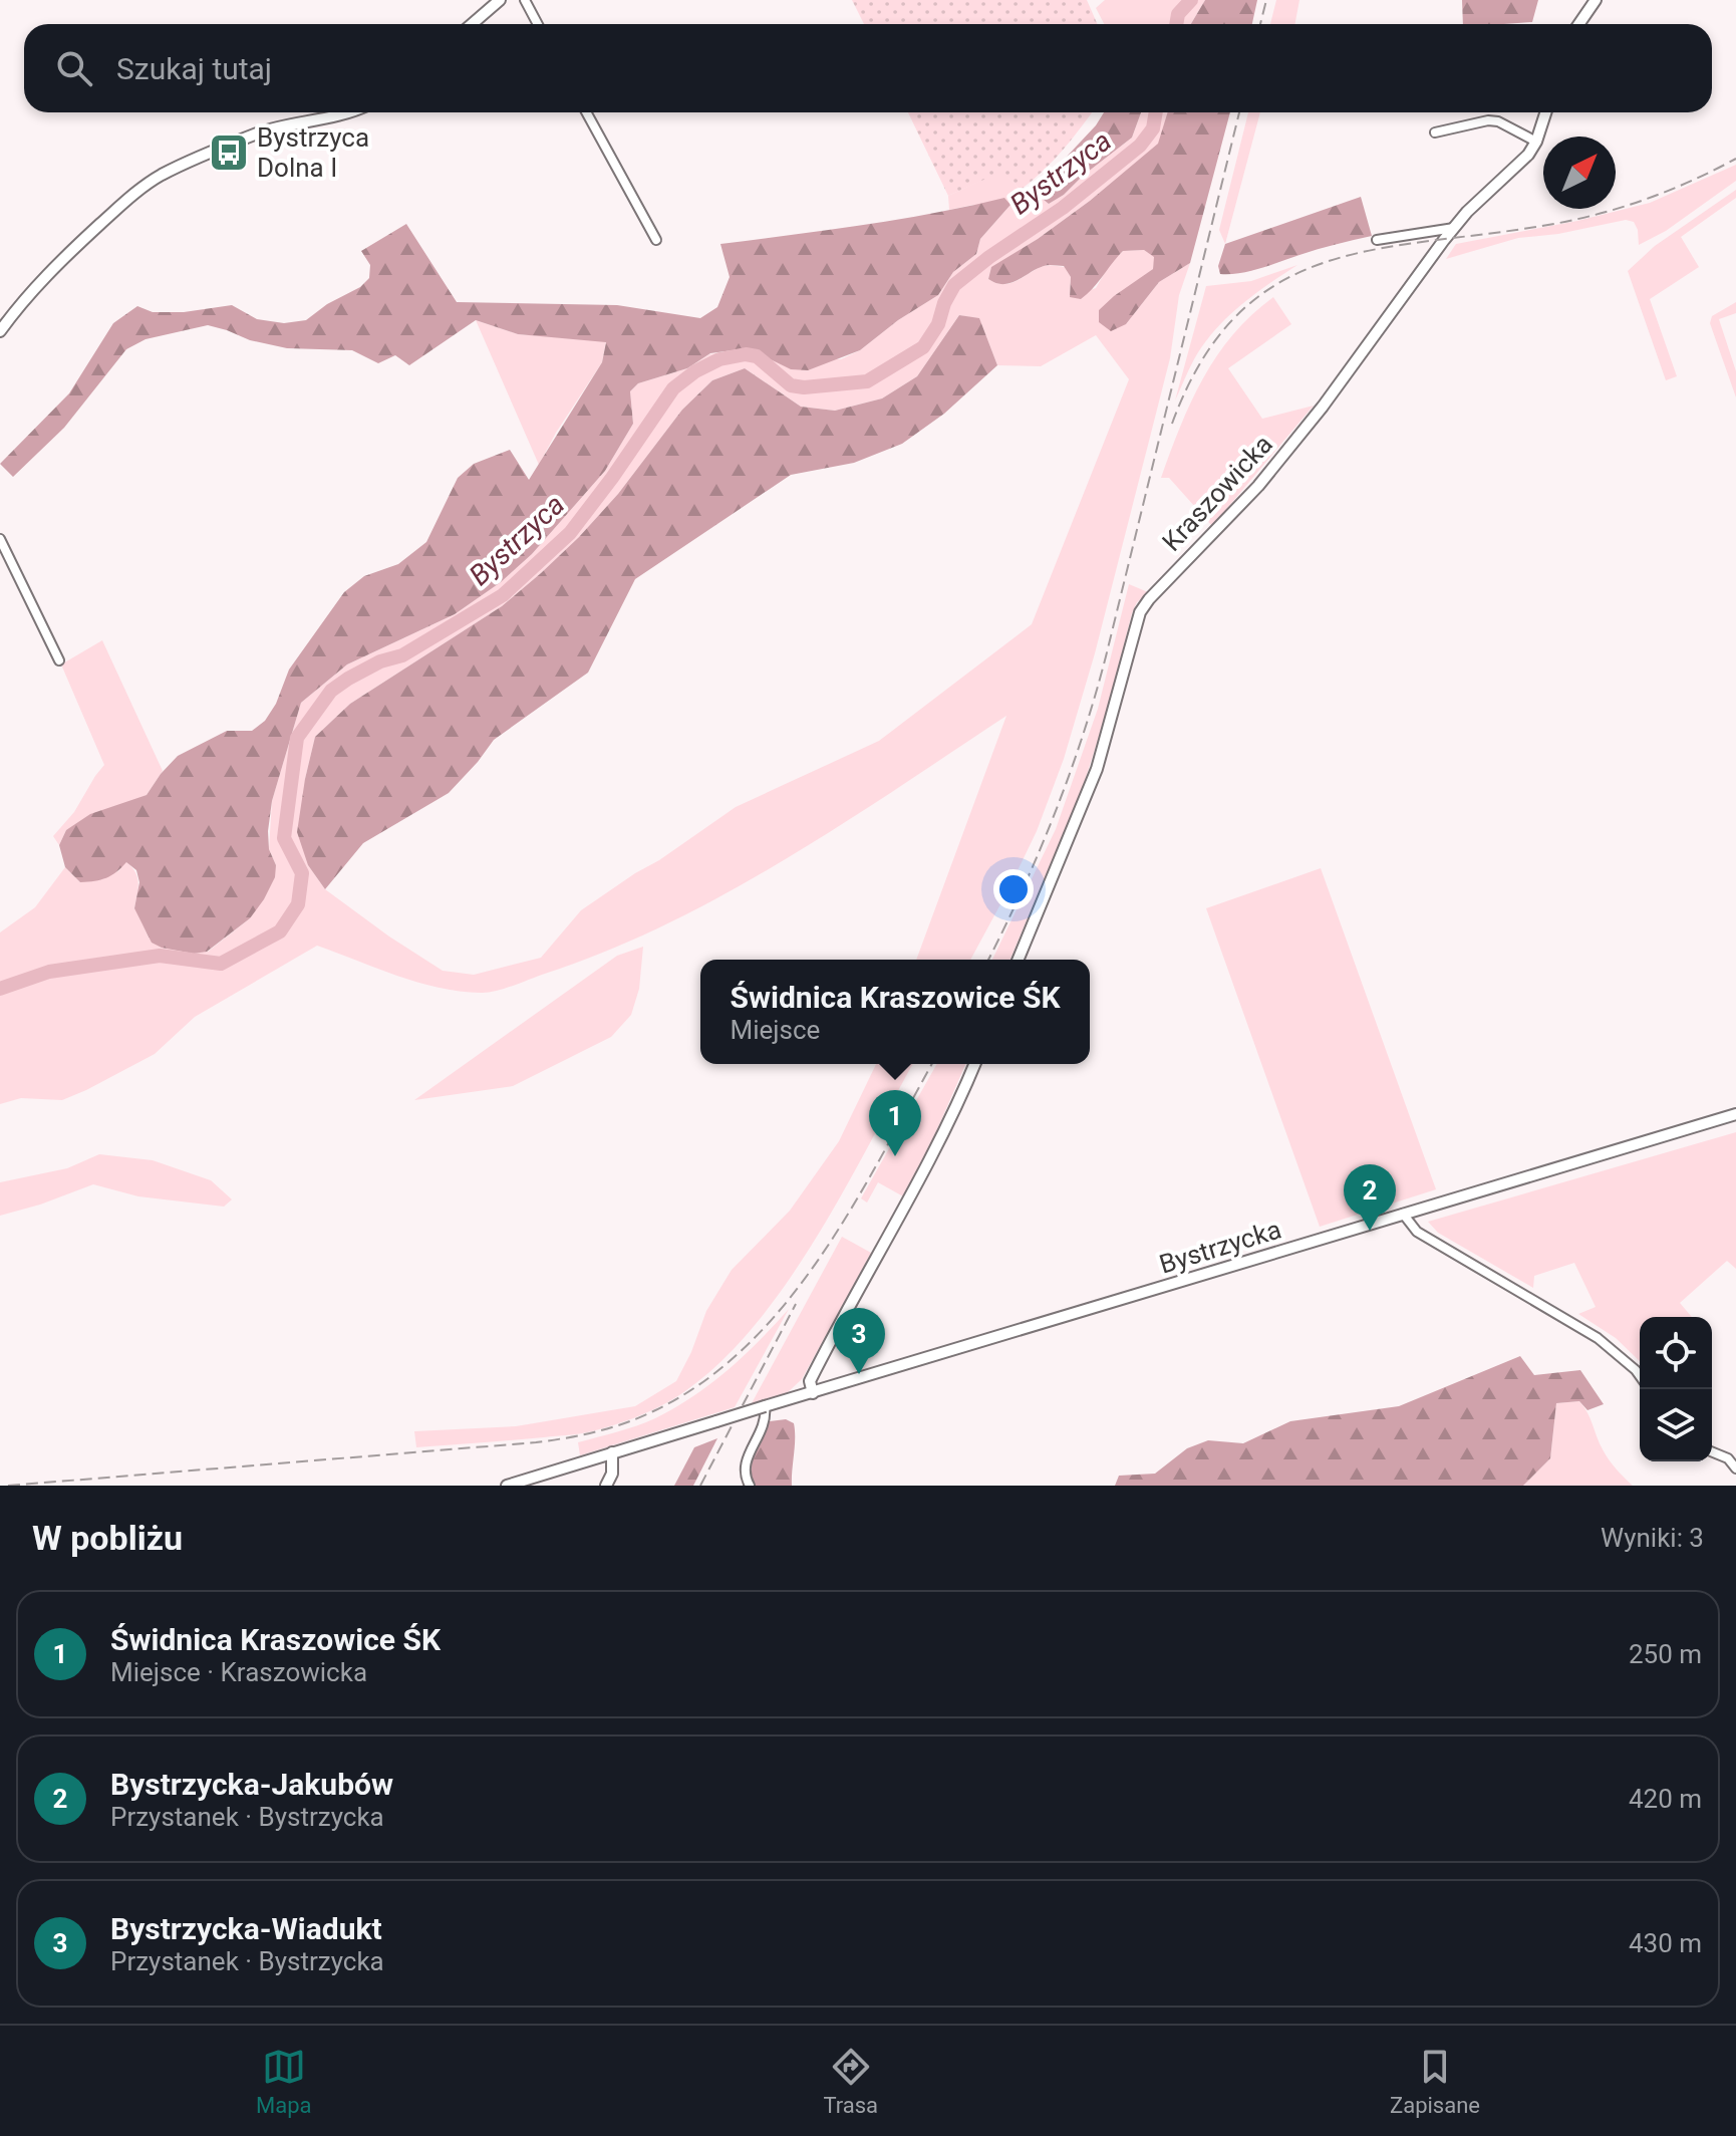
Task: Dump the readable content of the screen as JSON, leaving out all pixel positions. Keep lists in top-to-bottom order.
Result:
{
  "streets": {
    "street": ["Kraszowicka", "Bystrzycka"]
  },
  "water": ["Bystrzyca"],
  "places": {
    "bus stop": ["Bystrzyca Dolna I"]
  },
  "north": "top right",
  "page": {
    "search": "Szukaj tutaj",
    "popup": ["Świdnica Kraszowice ŚK", "Miejsce"],
    "pins": ["1", "2", "3"],
    "heading": ["W pobliżu", "Wyniki: 3"],
    "list": [
      {
        "mark": "1",
        "name": "Świdnica Kraszowice ŚK",
        "note": "Miejsce · Kraszowicka",
        "value": "250 m"
      },
      {
        "mark": "2",
        "name": "Bystrzycka-Jakubów",
        "note": "Przystanek · Bystrzycka",
        "value": "420 m"
      },
      {
        "mark": "3",
        "name": "Bystrzycka-Wiadukt",
        "note": "Przystanek · Bystrzycka",
        "value": "430 m"
      }
    ],
    "nav": ["Mapa", "Trasa", "Zapisane"]
  }
}
